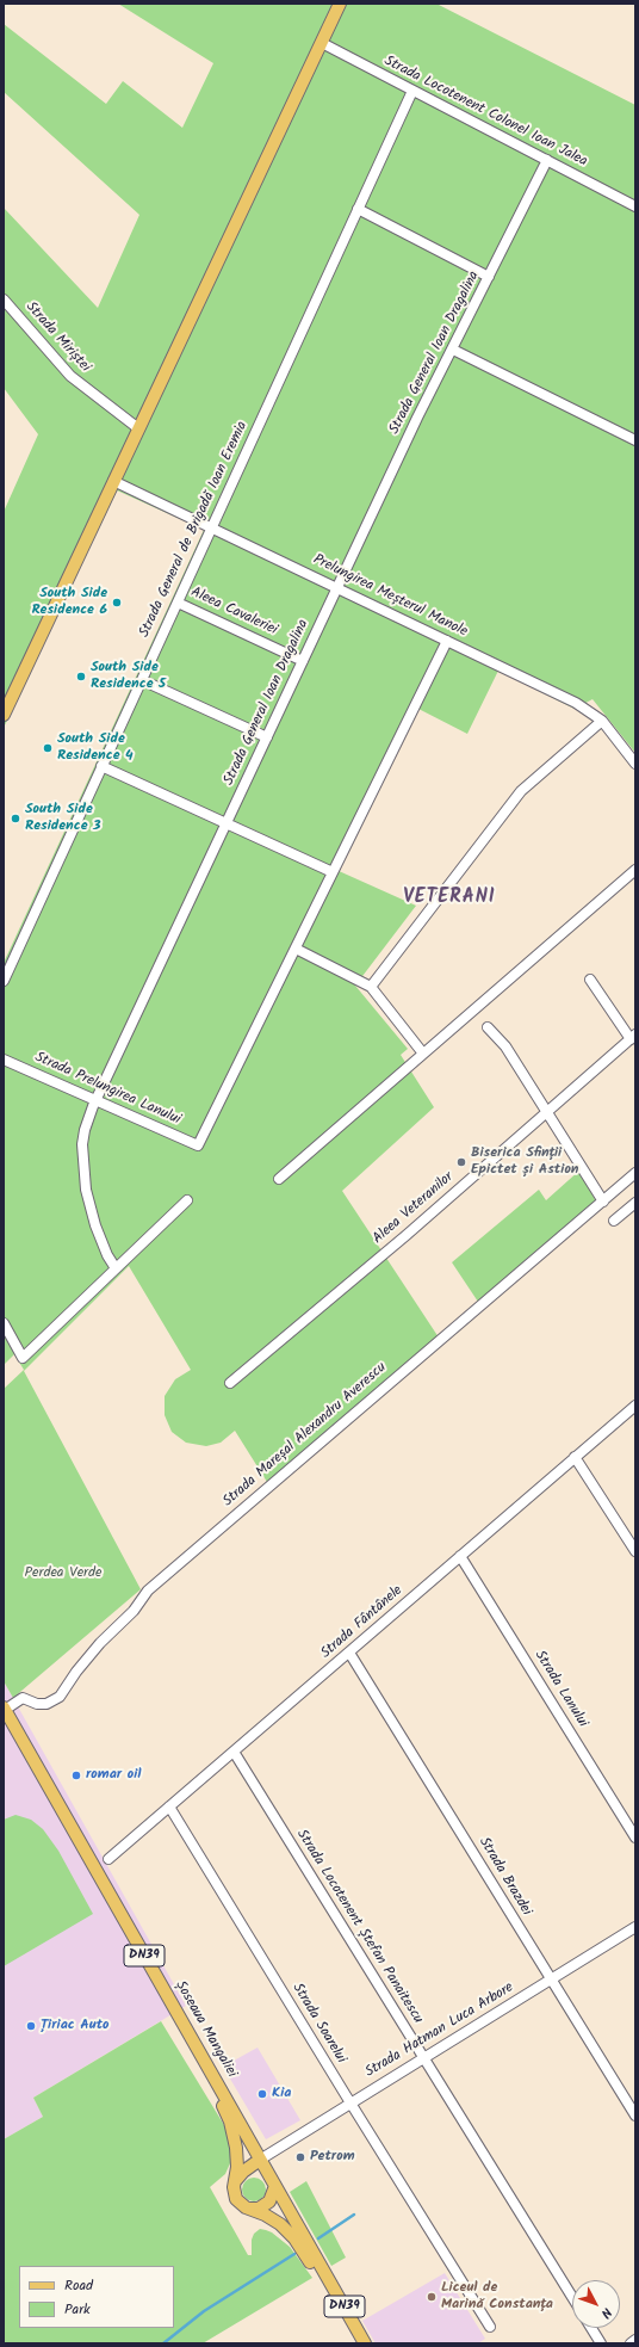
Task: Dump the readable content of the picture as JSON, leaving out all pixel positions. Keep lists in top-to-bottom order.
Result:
{
  "streets": {
    "main road": ["DN39", "Șoseaua Mangaliei"],
    "street": [
      "Strada Locotenent Colonel Ioan Jalea",
      "Strada Miriștei",
      "Strada General Ioan Dragalina",
      "Strada General de Brigadă Ioan Eremia",
      "Prelungirea Meșterul Manole",
      "Aleea Cavaleriei",
      "Strada Prelungirea Lanului",
      "Aleea Veteranilor",
      "Strada Mareșal Alexandru Averescu",
      "Strada Fântânele",
      "Strada Lanului",
      "Strada Brazdei",
      "Strada Locotenent Ștefan Panaitescu",
      "Strada Soarelui",
      "Strada Hatman Luca Arbore"
    ]
  },
  "crossings": [
    ["Strada Locotenent Colonel Ioan Jalea", "Strada General Ioan Dragalina"],
    ["Strada Locotenent Colonel Ioan Jalea", "Strada General de Brigadă Ioan Eremia"],
    ["Strada General Ioan Dragalina", "Prelungirea Meșterul Manole"],
    ["Strada General Ioan Dragalina", "Aleea Cavaleriei"],
    ["Strada General Ioan Dragalina", "Strada Prelungirea Lanului"],
    ["Strada General de Brigadă Ioan Eremia", "Prelungirea Meșterul Manole"],
    ["Strada General de Brigadă Ioan Eremia", "Aleea Cavaleriei"],
    ["Strada Mareșal Alexandru Averescu", "Șoseaua Mangaliei"],
    ["Strada Fântânele", "Strada Lanului"],
    ["Strada Fântânele", "Strada Brazdei"],
    ["Strada Fântânele", "Strada Locotenent Ștefan Panaitescu"],
    ["Strada Fântânele", "Strada Soarelui"],
    ["Strada Brazdei", "Strada Hatman Luca Arbore"],
    ["Strada Locotenent Ștefan Panaitescu", "Strada Hatman Luca Arbore"],
    ["DN39", "Șoseaua Mangaliei"],
    ["DN39", "Strada Hatman Luca Arbore"],
    ["Strada Soarelui", "Strada Hatman Luca Arbore"],
    ["Șoseaua Mangaliei", "Strada Hatman Luca Arbore"]
  ],
  "districts": ["VETERANI"],
  "parks": ["Perdea Verde"],
  "places": [
    "South Side Residence 6",
    "South Side Residence 5",
    "South Side Residence 4",
    "South Side Residence 3",
    "Biserica Sfinții Epictet și Astion",
    "romar oil",
    "Țiriac Auto",
    "Kia",
    "Petrom",
    "Liceul de Marină Constanța"
  ],
  "legend": ["Road", "Park"],
  "north": "bottom right"
}
